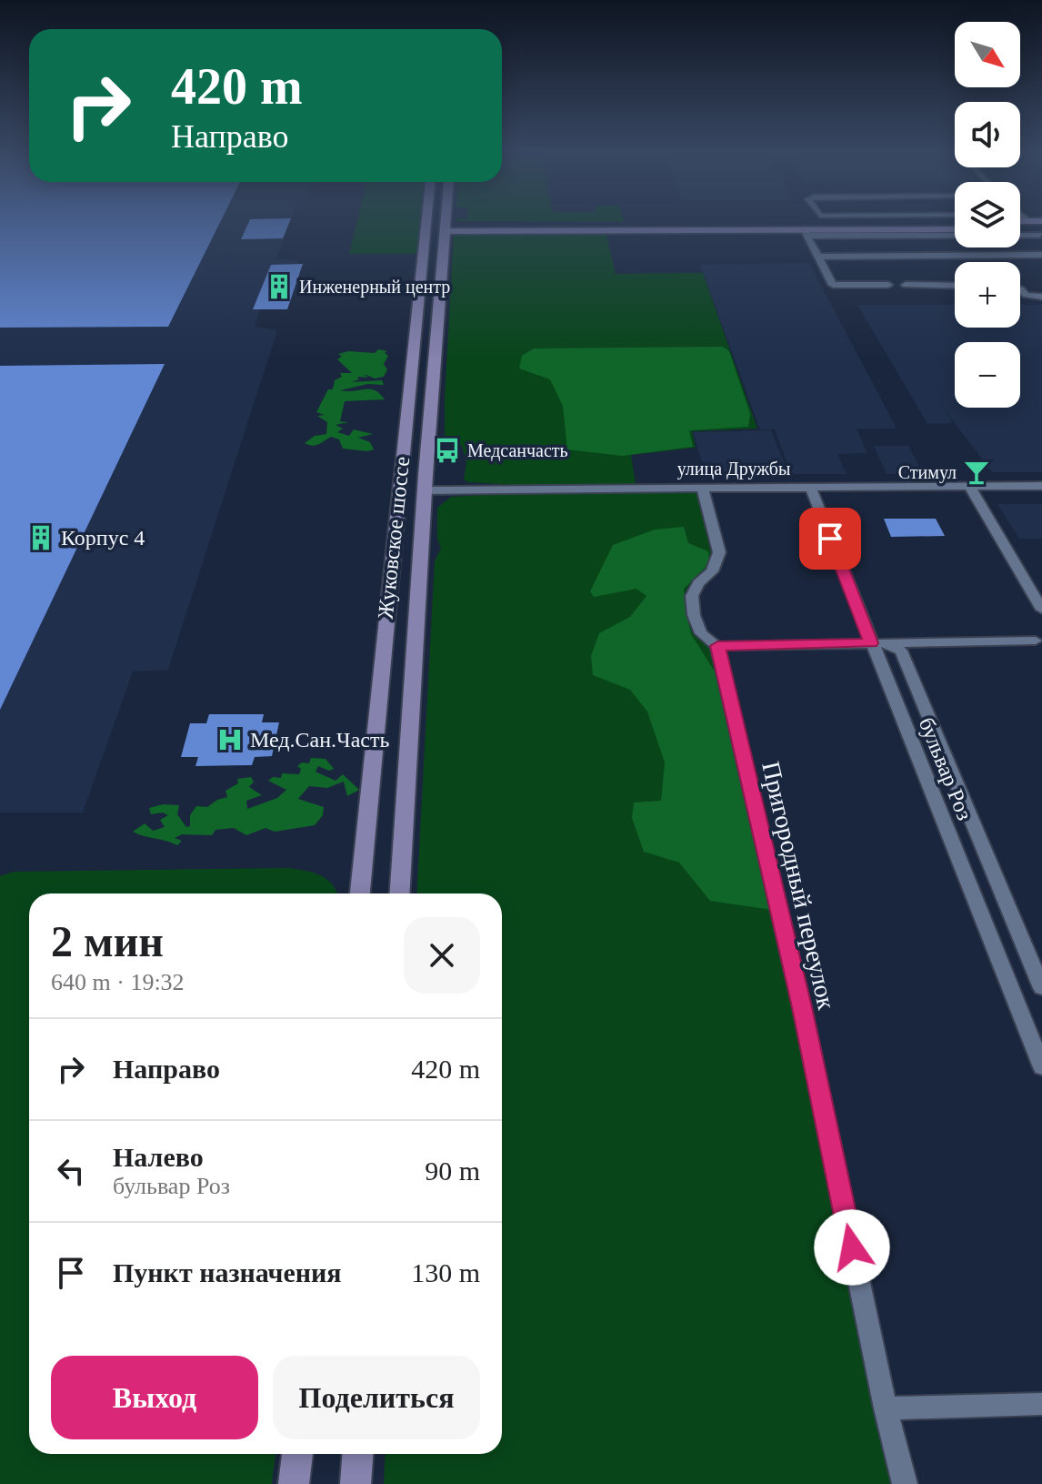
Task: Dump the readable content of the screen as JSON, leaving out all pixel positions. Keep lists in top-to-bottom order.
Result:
{
  "streets": {
    "main road": ["Жуковское шоссе"],
    "street": ["улица Дружбы", "бульвар Роз", "Пригородный переулок"]
  },
  "crossings": [
    ["улица Дружбы", "Жуковское шоссе"],
    ["улица Дружбы", "бульвар Роз"],
    ["улица Дружбы", "Пригородный переулок"]
  ],
  "places": {
    "building": ["Инженерный центр", "Корпус 4"],
    "bus stop": ["Медсанчасть"],
    "bar": ["Стимул"],
    "hospital": ["Мед.Сан.Часть"]
  },
  "north": "bottom right",
  "page": {
    "map_buttons": ["+", "−"],
    "turn": ["420 m", "Направо"],
    "heading": ["2 мин", "640 m · 19:32"],
    "list": [
      {
        "name": "Направо",
        "value": "420 m"
      },
      {
        "name": "Налево",
        "note": "бульвар Роз",
        "value": "90 m"
      },
      {
        "name": "Пункт назначения",
        "value": "130 m"
      }
    ],
    "buttons": ["Выход", "Поделиться"]
  }
}
